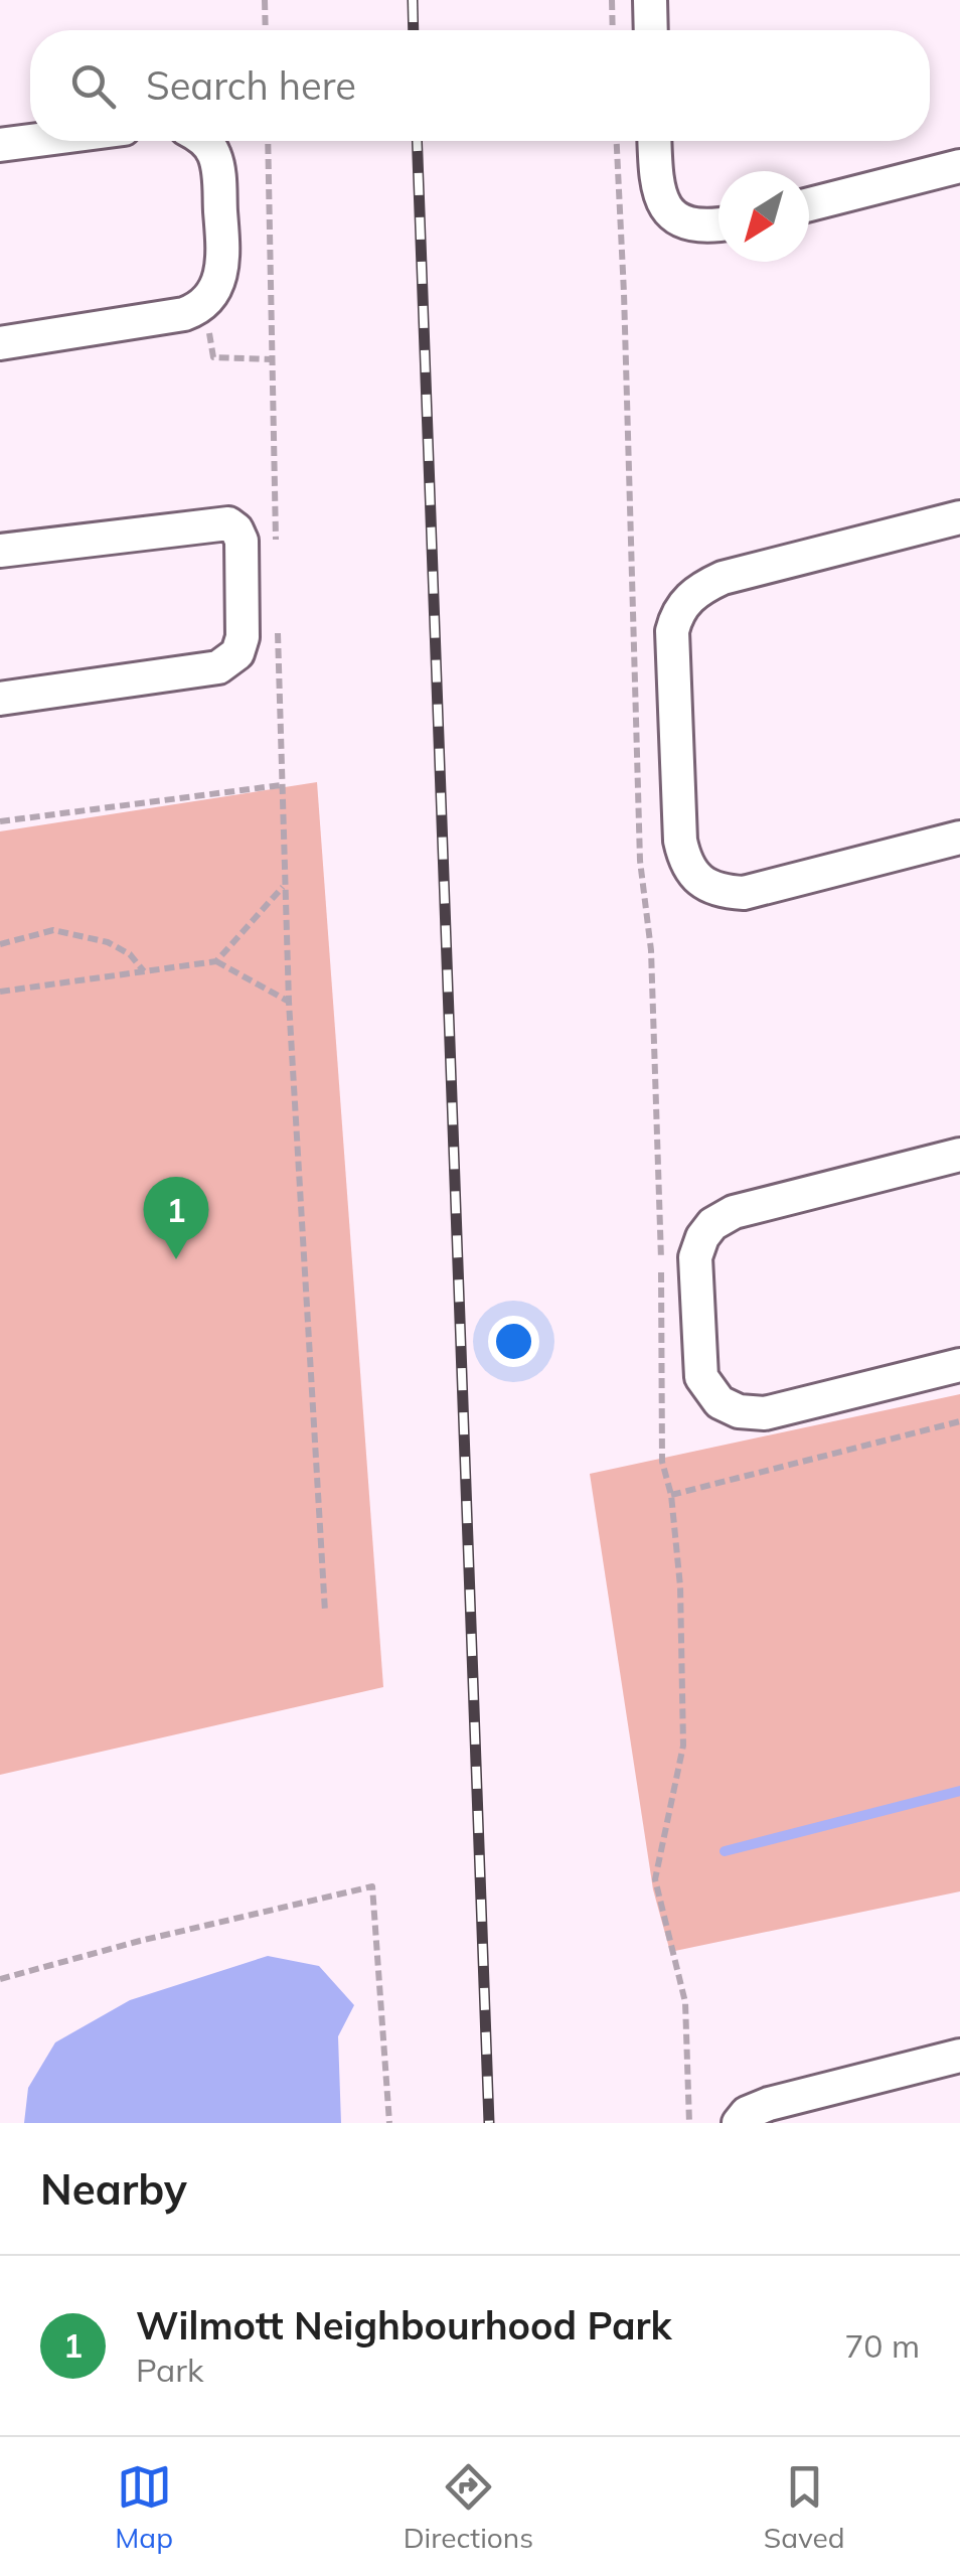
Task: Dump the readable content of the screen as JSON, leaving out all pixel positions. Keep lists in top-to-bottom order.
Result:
{
  "north": "bottom left",
  "page": {
    "search": "Search here",
    "pins": "1",
    "heading": "Nearby",
    "list": [
      {
        "mark": "1",
        "name": "Wilmott Neighbourhood Park",
        "note": "Park",
        "value": "70 m"
      }
    ],
    "nav": ["Map", "Directions", "Saved"]
  }
}
